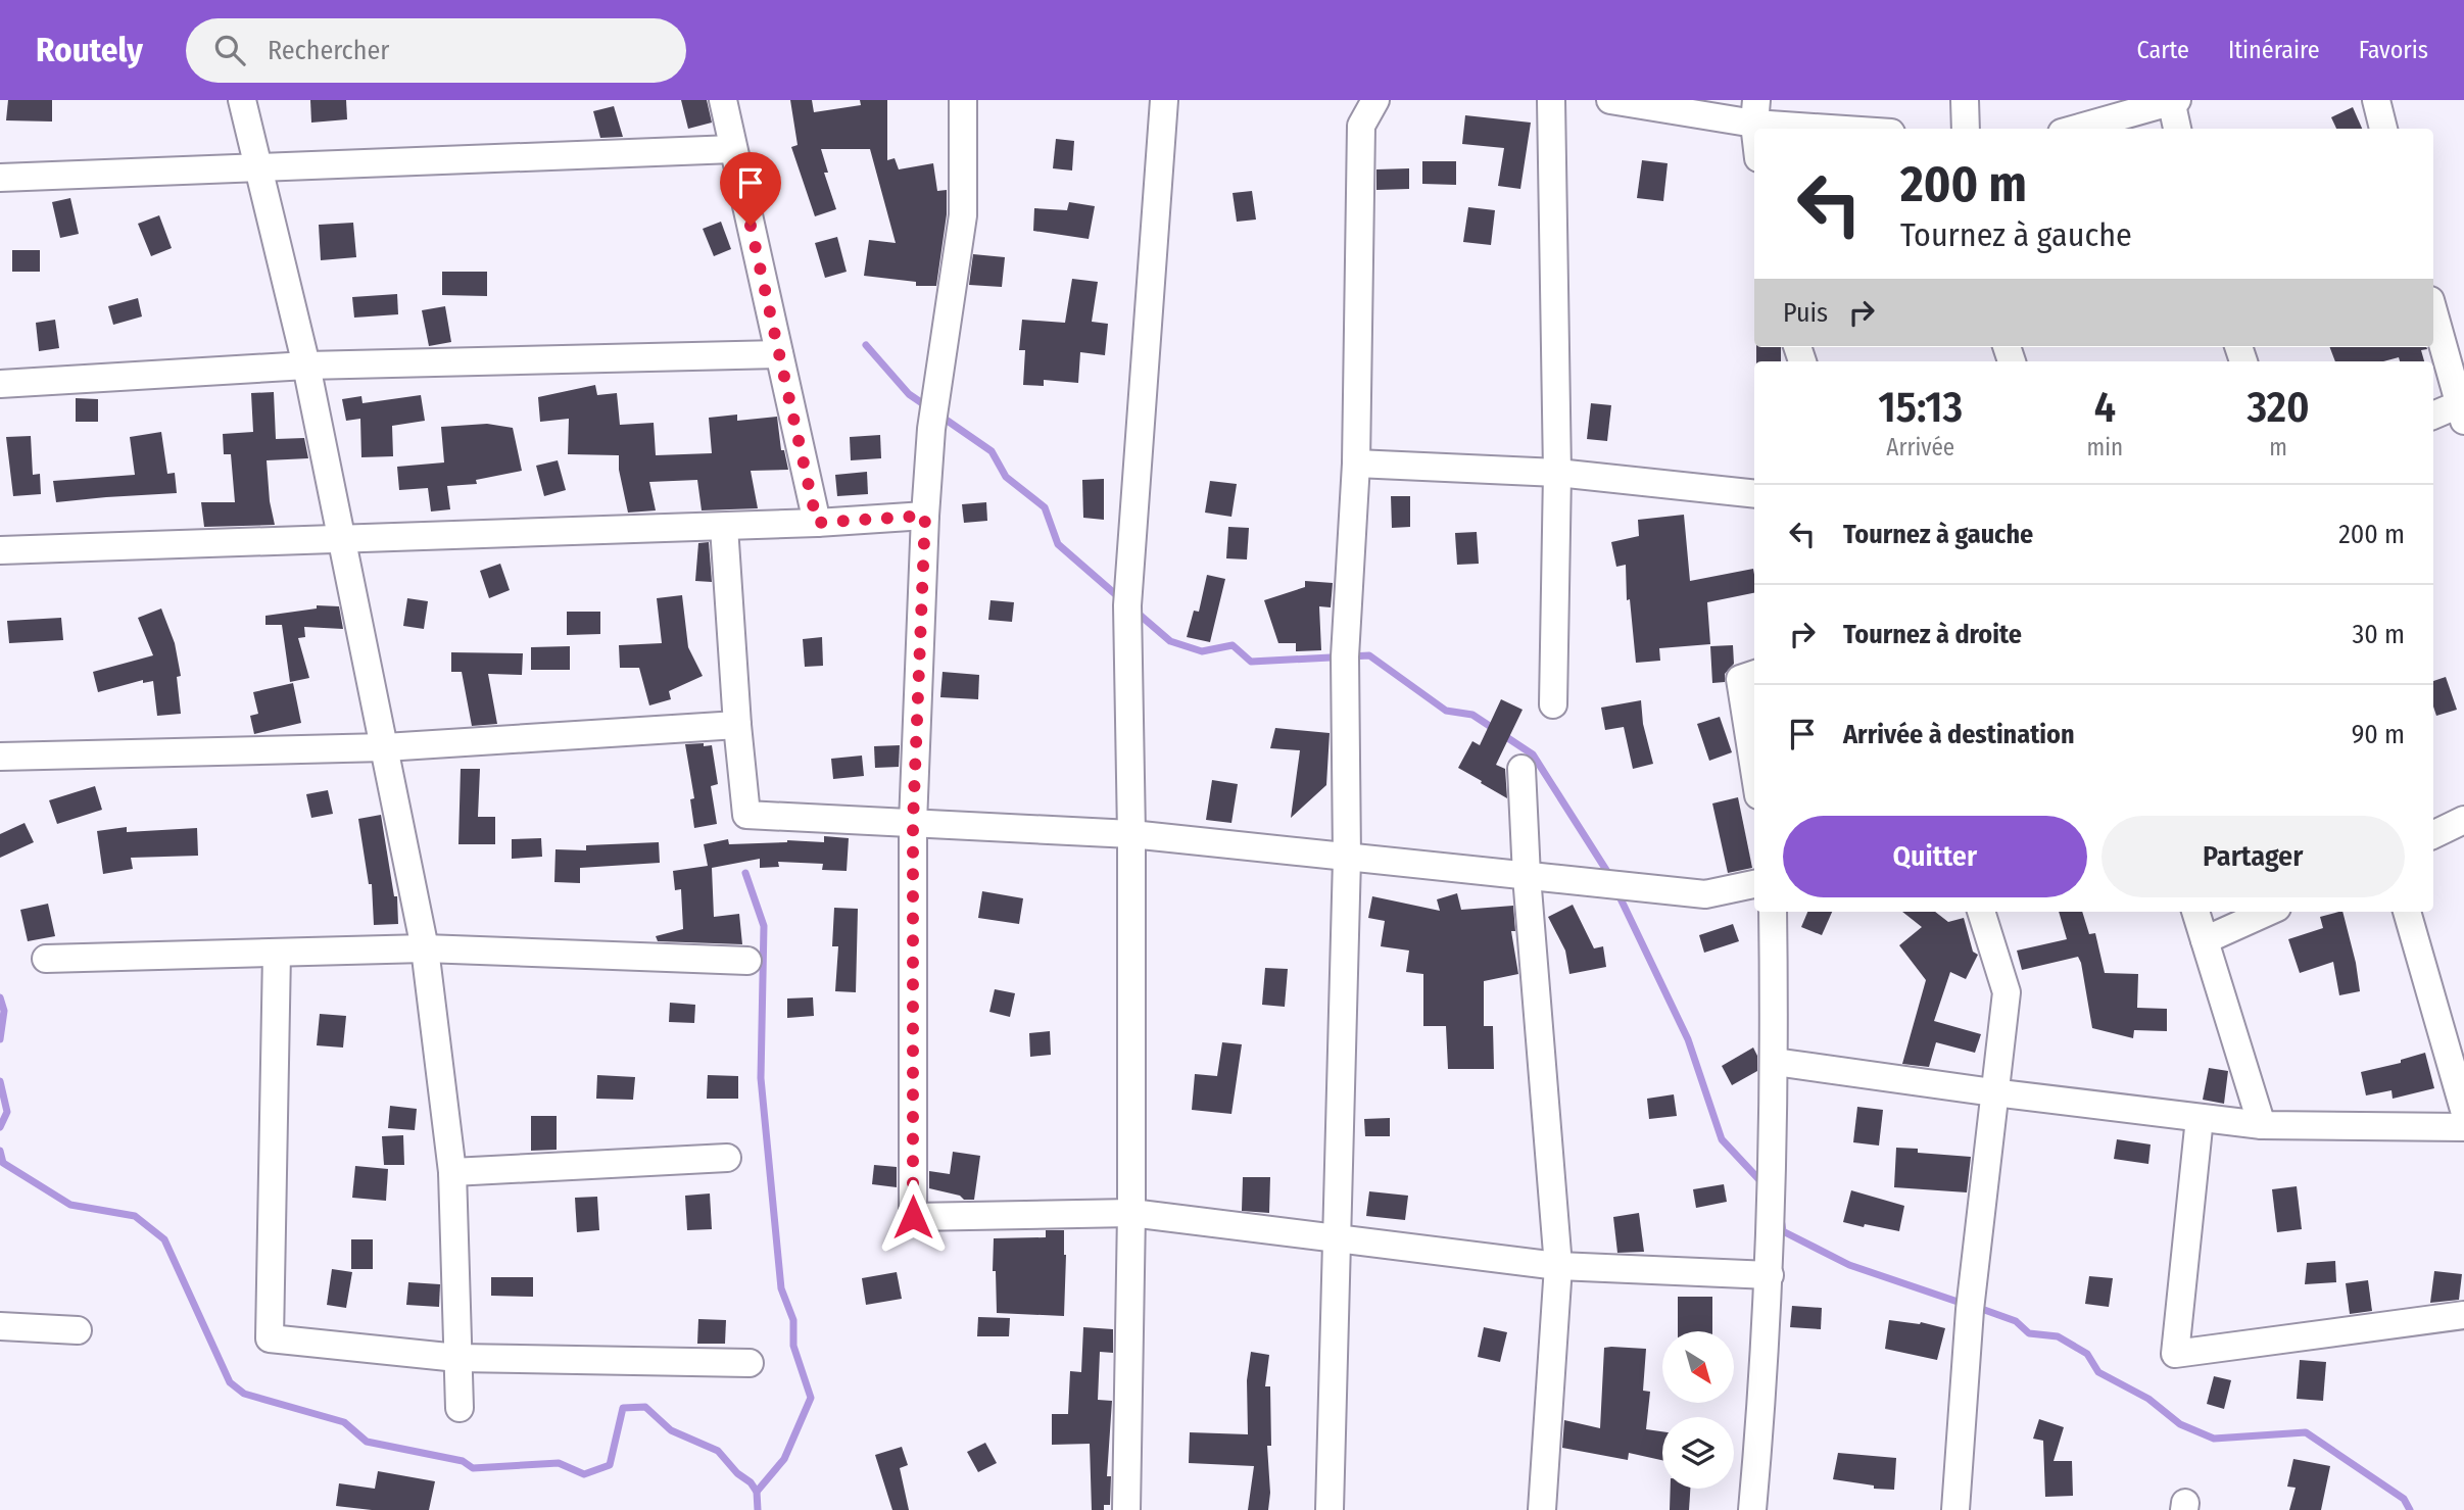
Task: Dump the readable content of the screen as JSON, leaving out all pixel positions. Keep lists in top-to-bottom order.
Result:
{
  "north": "bottom right",
  "page": {
    "header": "Routely",
    "search": "Rechercher",
    "nav": ["Carte", "Itinéraire", "Favoris"],
    "turn": ["200 m", "Tournez à gauche"],
    "then": "Puis",
    "eta": [
      "15:13",
      "Arrivée",
      "4",
      "min",
      "320",
      "m"
    ],
    "list": [
      {
        "name": "Tournez à gauche",
        "value": "200 m"
      },
      {
        "name": "Tournez à droite",
        "value": "30 m"
      },
      {
        "name": "Arrivée à destination",
        "value": "90 m"
      }
    ],
    "buttons": ["Quitter", "Partager"]
  }
}
